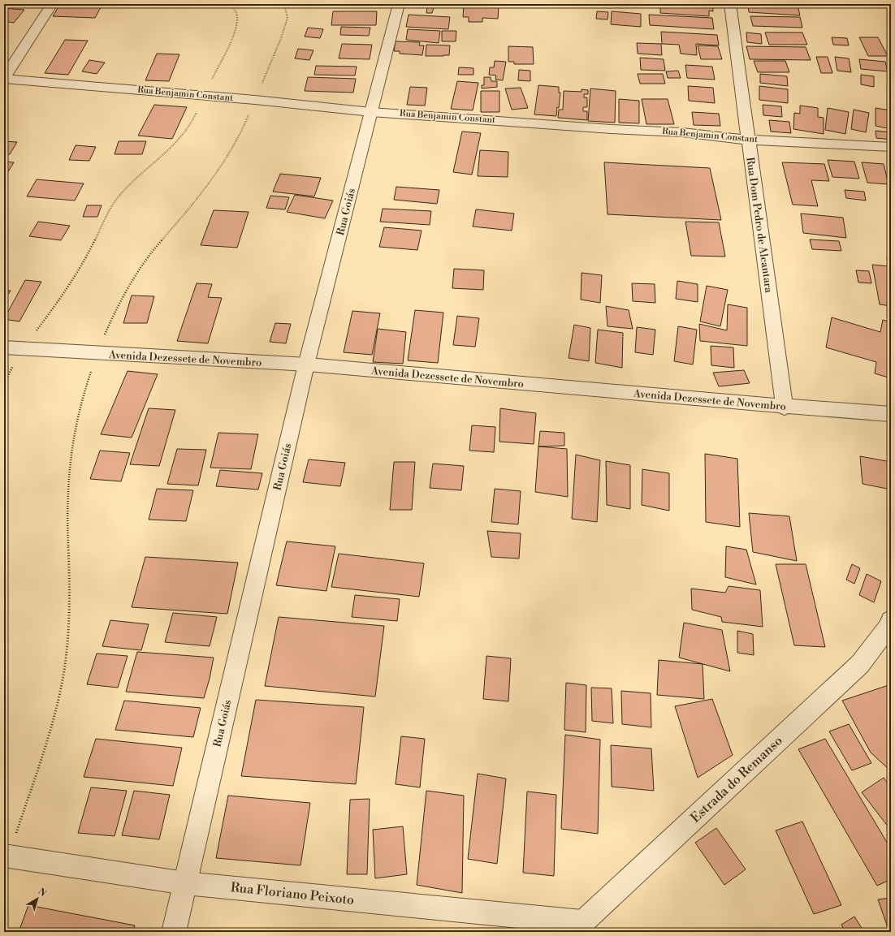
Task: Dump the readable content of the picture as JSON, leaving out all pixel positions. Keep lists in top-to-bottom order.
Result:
{
  "streets": {
    "street": [
      "Rua Benjamin Constant",
      "Rua Goiás",
      "Rua Dom Pedro de Alcantara",
      "Avenida Dezessete de Novembro",
      "Estrada do Remanso",
      "Rua Floriano Peixoto"
    ]
  },
  "crossings": [
    ["Rua Benjamin Constant", "Rua Goiás"],
    ["Rua Benjamin Constant", "Rua Dom Pedro de Alcantara"],
    ["Rua Goiás", "Avenida Dezessete de Novembro"],
    ["Rua Goiás", "Rua Floriano Peixoto"],
    ["Rua Dom Pedro de Alcantara", "Avenida Dezessete de Novembro"],
    ["Estrada do Remanso", "Rua Floriano Peixoto"]
  ],
  "north": "top right"
}
